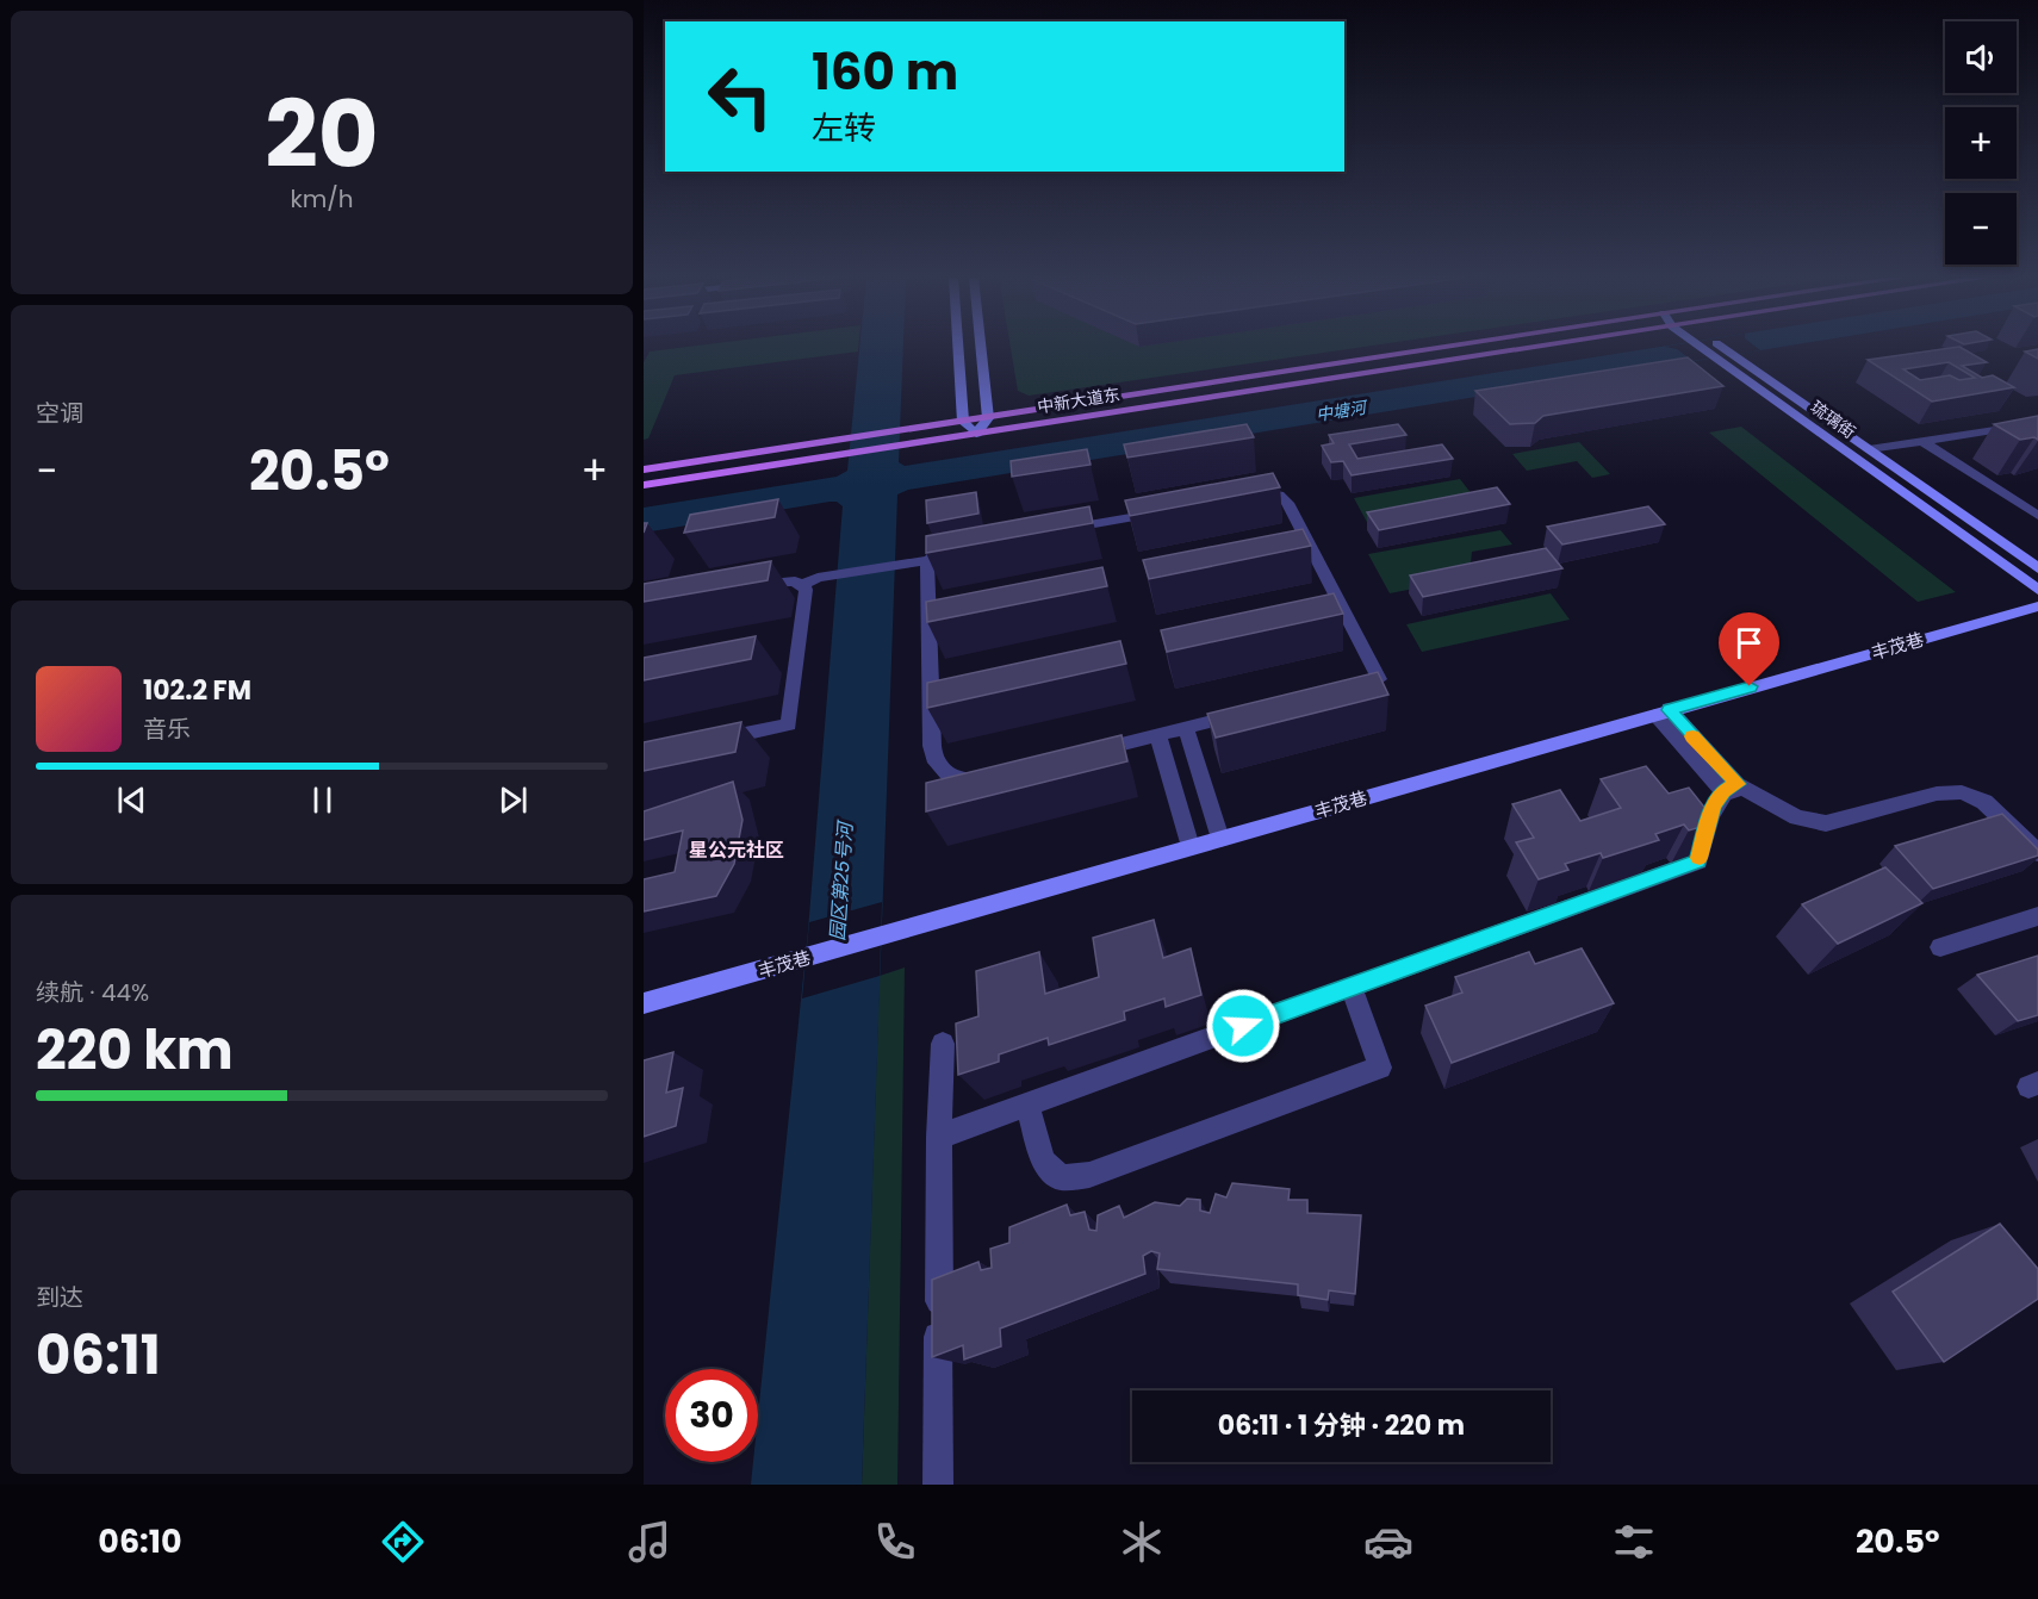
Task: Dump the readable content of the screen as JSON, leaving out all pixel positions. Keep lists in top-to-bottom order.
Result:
{
  "streets": {
    "main road": ["中新大道东"],
    "street": ["琉璃街", "丰茂巷"]
  },
  "districts": ["星公元社区"],
  "water": ["中塘河", "园区第25号河"],
  "page": {
    "tile": [
      ["20", "km/h"],
      "空调",
      ["续航 · 44%", "220 km"],
      ["到达", "06:11"]
    ],
    "map_buttons": ["+", "−"],
    "turn": ["160 m", "左转"],
    "heat": ["−", "20.5°", "+"],
    "song": ["102.2 FM", "音乐"],
    "limit": "30",
    "trip": "06:11 · 1 分钟 · 220 m",
    "tabs": ["06:10", "20.5°"]
  }
}
